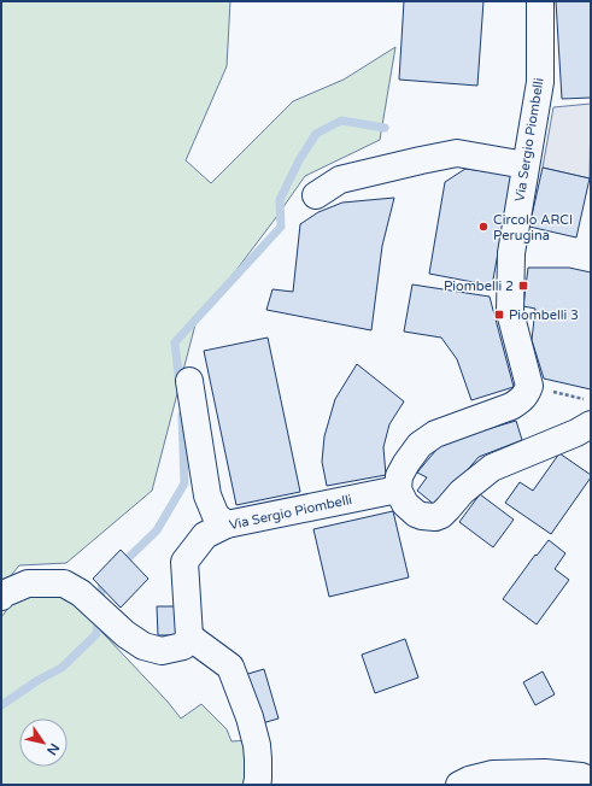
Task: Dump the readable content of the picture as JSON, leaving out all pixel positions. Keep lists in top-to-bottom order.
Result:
{
  "streets": {
    "street": ["Via Sergio Piombelli"]
  },
  "places": {
    "other": ["Circolo ARCI Perugina"],
    "transit": ["Piombelli 2", "Piombelli 3"]
  },
  "north": "bottom right"
}
